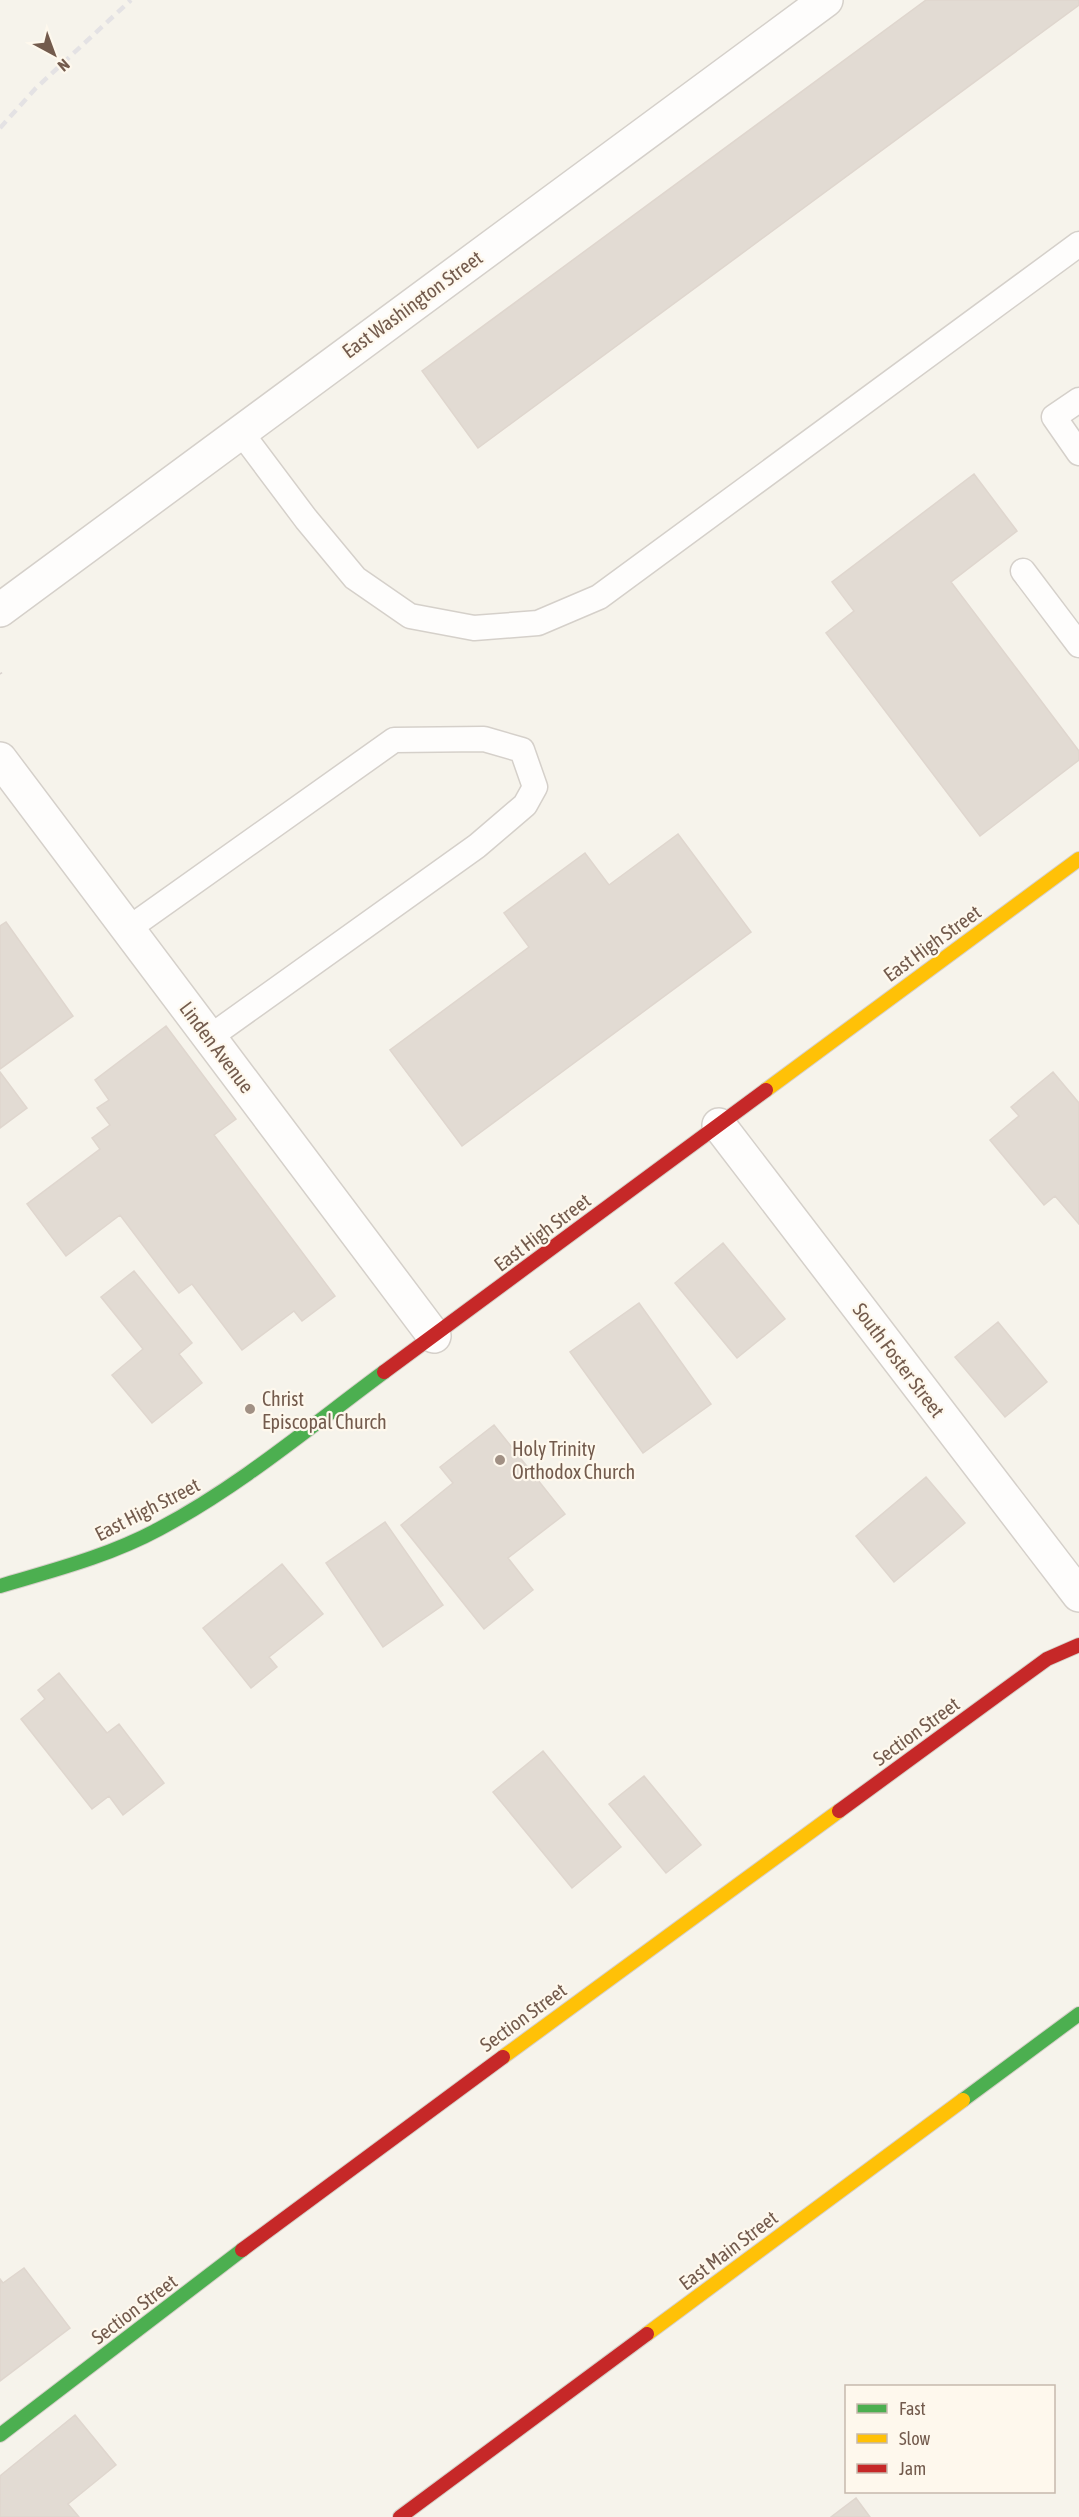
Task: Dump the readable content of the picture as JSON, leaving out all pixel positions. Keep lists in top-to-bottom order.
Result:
{
  "streets": {
    "street": [
      "East Washington Street",
      "East High Street",
      "Linden Avenue",
      "South Foster Street",
      "Section Street",
      "East Main Street"
    ]
  },
  "crossings": [
    ["East High Street", "Linden Avenue"],
    ["East High Street", "South Foster Street"]
  ],
  "places": ["Christ Episcopal Church", "Holy Trinity Orthodox Church"],
  "legend": ["Fast", "Slow", "Jam"],
  "north": "bottom right"
}
